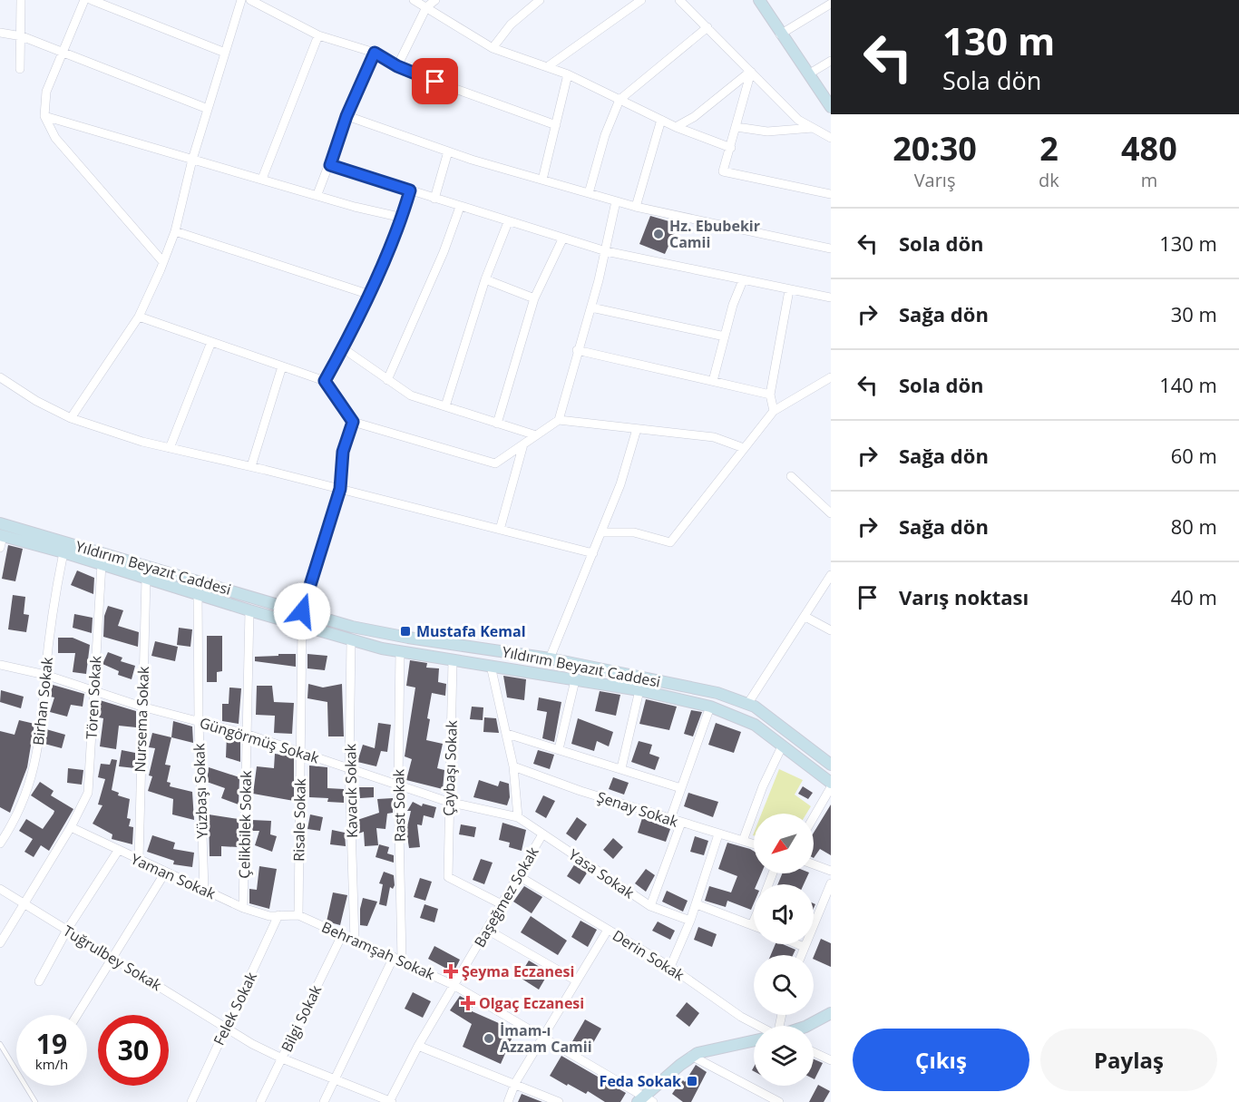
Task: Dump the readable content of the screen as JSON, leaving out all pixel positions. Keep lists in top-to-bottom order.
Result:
{
  "streets": {
    "main road": ["Yıldırım Beyazıt Caddesi"],
    "street": [
      "Tören Sokak",
      "Birhan Sokak",
      "Nursema Sokak",
      "Güngörmüş Sokak",
      "Çaybaşı Sokak",
      "Yüzbaşı Sokak",
      "Kavacık Sokak",
      "Rast Sokak",
      "Şenay Sokak",
      "Risale Sokak",
      "Çelikbilek Sokak",
      "Yasa Sokak",
      "Yaman Sokak",
      "Başeğmez Sokak",
      "Behramşah Sokak",
      "Derin Sokak",
      "Tuğrulbey Sokak",
      "Felek Sokak",
      "Bilgi Sokak"
    ]
  },
  "crossings": [
    ["Tören Sokak", "Güngörmüş Sokak"],
    ["Tören Sokak", "Yaman Sokak"],
    ["Tören Sokak", "Tuğrulbey Sokak"],
    ["Birhan Sokak", "Güngörmüş Sokak"],
    ["Nursema Sokak", "Güngörmüş Sokak"],
    ["Nursema Sokak", "Yaman Sokak"],
    ["Güngörmüş Sokak", "Çaybaşı Sokak"],
    ["Güngörmüş Sokak", "Yüzbaşı Sokak"],
    ["Güngörmüş Sokak", "Kavacık Sokak"],
    ["Güngörmüş Sokak", "Rast Sokak"],
    ["Güngörmüş Sokak", "Risale Sokak"],
    ["Güngörmüş Sokak", "Çelikbilek Sokak"],
    ["Güngörmüş Sokak", "Yasa Sokak"],
    ["Çaybaşı Sokak", "Başeğmez Sokak"],
    ["Yüzbaşı Sokak", "Yaman Sokak"],
    ["Kavacık Sokak", "Behramşah Sokak"],
    ["Rast Sokak", "Behramşah Sokak"],
    ["Risale Sokak", "Behramşah Sokak"],
    ["Çelikbilek Sokak", "Yaman Sokak"],
    ["Yasa Sokak", "Başeğmez Sokak"],
    ["Yaman Sokak", "Behramşah Sokak"],
    ["Yaman Sokak", "Felek Sokak"],
    ["Başeğmez Sokak", "Behramşah Sokak"],
    ["Başeğmez Sokak", "Derin Sokak"],
    ["Başeğmez Sokak", "Tuğrulbey Sokak"],
    ["Behramşah Sokak", "Felek Sokak"],
    ["Behramşah Sokak", "Bilgi Sokak"],
    ["Tuğrulbey Sokak", "Felek Sokak"],
    ["Tuğrulbey Sokak", "Bilgi Sokak"]
  ],
  "places": {
    "other": ["Hz. Ebubekir Camii", "İmam-ı Azzam Camii"],
    "transit": ["Mustafa Kemal", "Feda Sokak"],
    "health": ["Şeyma Eczanesi", "Olgaç Eczanesi"]
  },
  "north": "bottom left",
  "page": {
    "turn": ["130 m", "Sola dön"],
    "eta": [
      "20:30",
      "Varış",
      "2",
      "dk",
      "480",
      "m"
    ],
    "list": [
      {
        "name": "Sola dön",
        "value": "130 m"
      },
      {
        "name": "Sağa dön",
        "value": "30 m"
      },
      {
        "name": "Sola dön",
        "value": "140 m"
      },
      {
        "name": "Sağa dön",
        "value": "60 m"
      },
      {
        "name": "Sağa dön",
        "value": "80 m"
      },
      {
        "name": "Varış noktası",
        "value": "40 m"
      }
    ],
    "speed": "19 km/h",
    "limit": "30",
    "buttons": ["Çıkış", "Paylaş"]
  }
}
